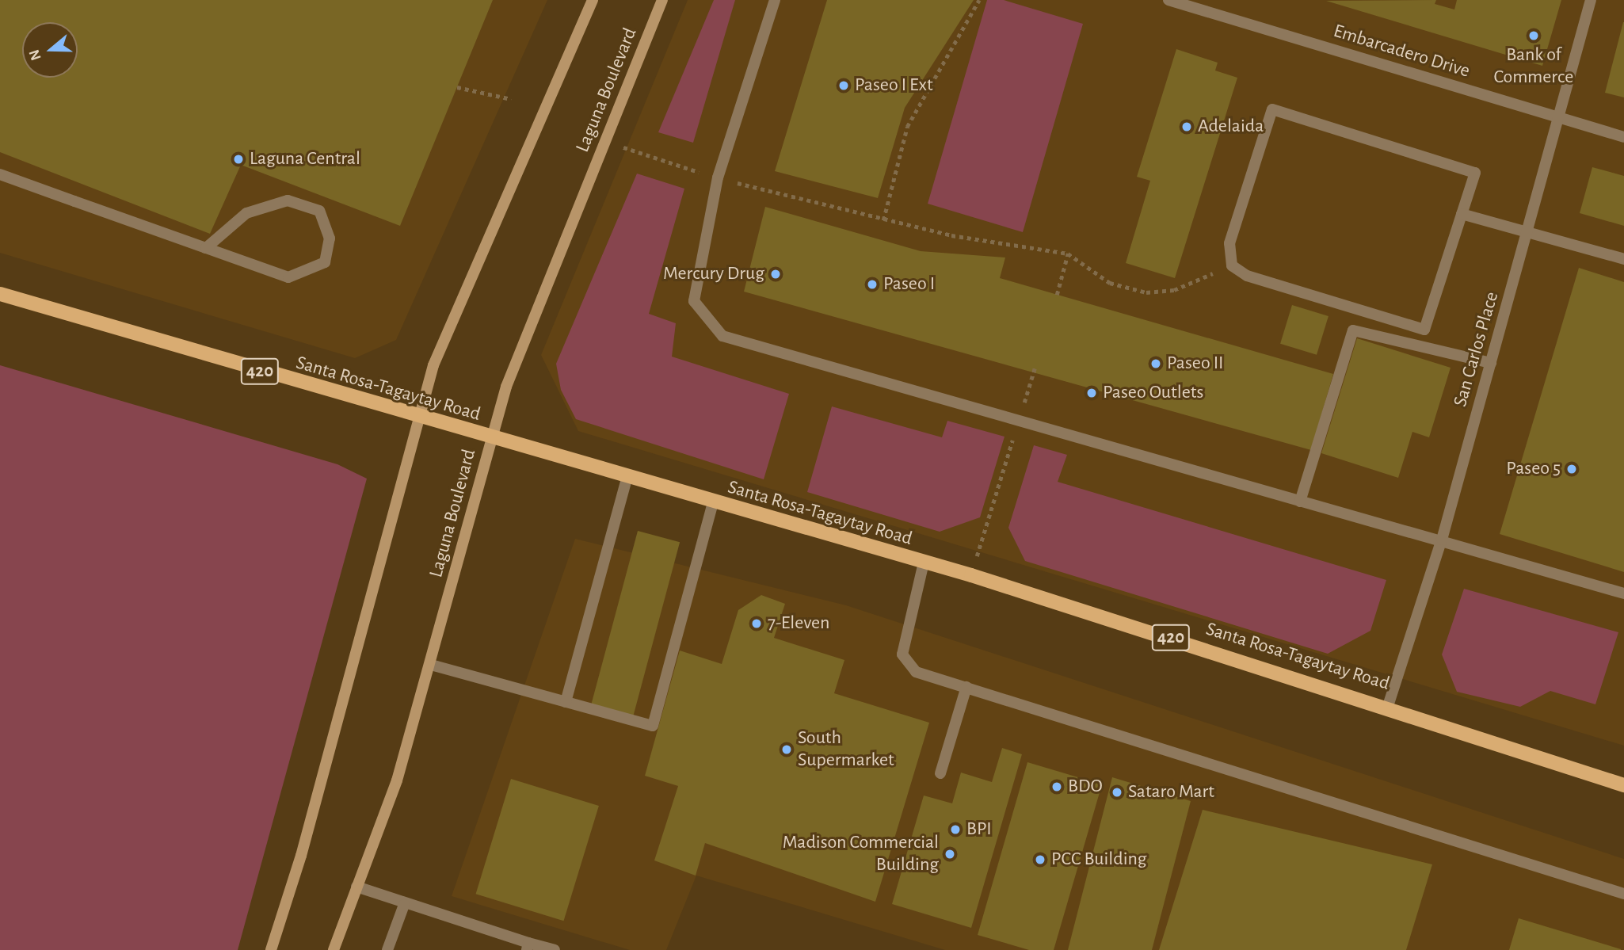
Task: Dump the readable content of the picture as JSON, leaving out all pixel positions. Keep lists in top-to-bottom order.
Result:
{
  "streets": {
    "main road": ["Laguna Boulevard", "420", "Santa Rosa-Tagaytay Road"],
    "lane": ["Embarcadero Drive", "San Carlos Place"]
  },
  "crossings": [
    ["Embarcadero Drive", "San Carlos Place"],
    ["Laguna Boulevard", "Santa Rosa-Tagaytay Road"],
    ["San Carlos Place", "Santa Rosa-Tagaytay Road"]
  ],
  "places": [
    "Bank of Commerce",
    "Paseo I Ext",
    "Adelaida",
    "Laguna Central",
    "Mercury Drug",
    "Paseo I",
    "Paseo II",
    "Paseo Outlets",
    "Paseo 5",
    "7-Eleven",
    "South Supermarket",
    "BDO",
    "Sataro Mart",
    "BPI",
    "Madison Commercial Building",
    "PCC Building"
  ],
  "north": "left"
}
